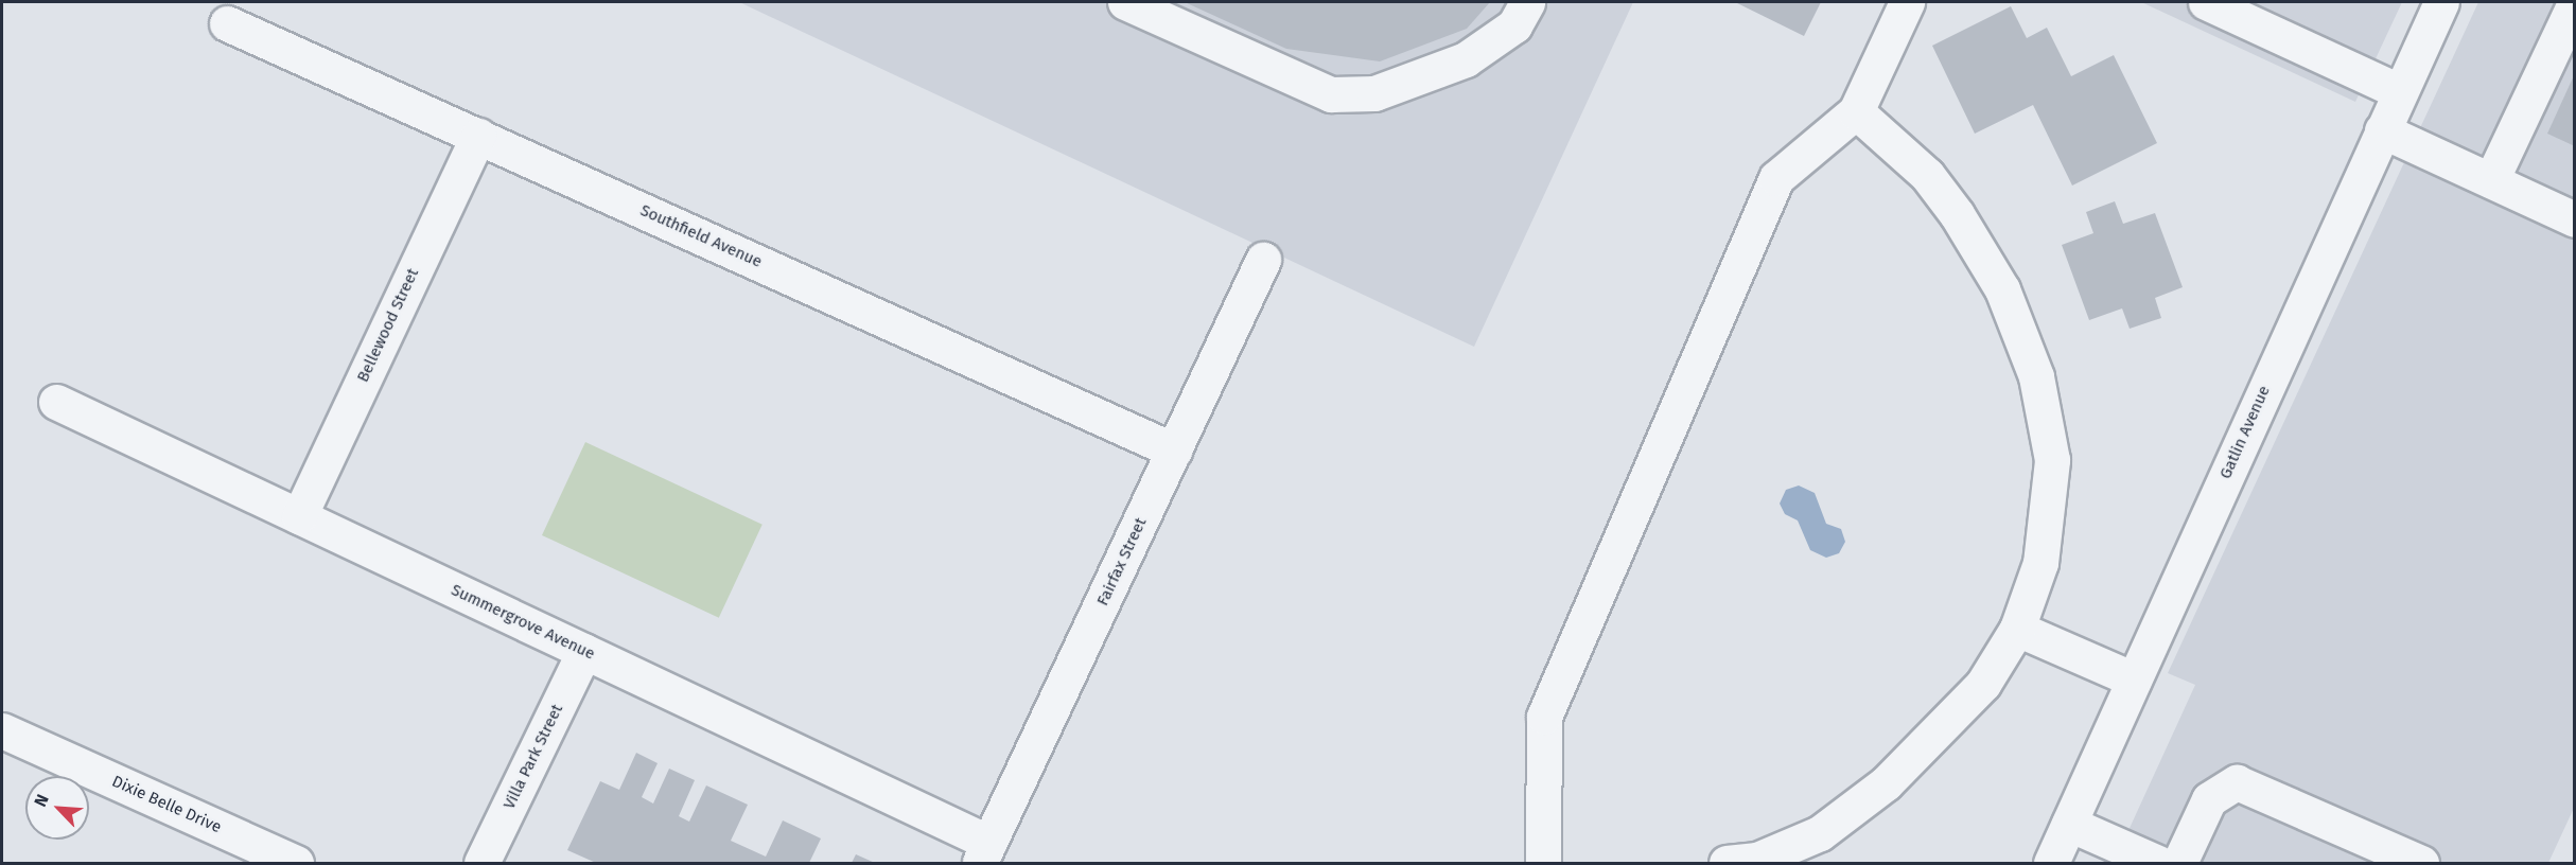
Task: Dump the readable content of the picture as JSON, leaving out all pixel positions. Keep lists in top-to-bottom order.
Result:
{
  "streets": {
    "street": [
      "Southfield Avenue",
      "Bellewood Street",
      "Gatlin Avenue",
      "Fairfax Street",
      "Summergrove Avenue",
      "Villa Park Street",
      "Dixie Belle Drive"
    ]
  },
  "crossings": [
    ["Southfield Avenue", "Bellewood Street"],
    ["Southfield Avenue", "Fairfax Street"],
    ["Bellewood Street", "Summergrove Avenue"],
    ["Fairfax Street", "Summergrove Avenue"],
    ["Summergrove Avenue", "Villa Park Street"]
  ],
  "north": "top left"
}
